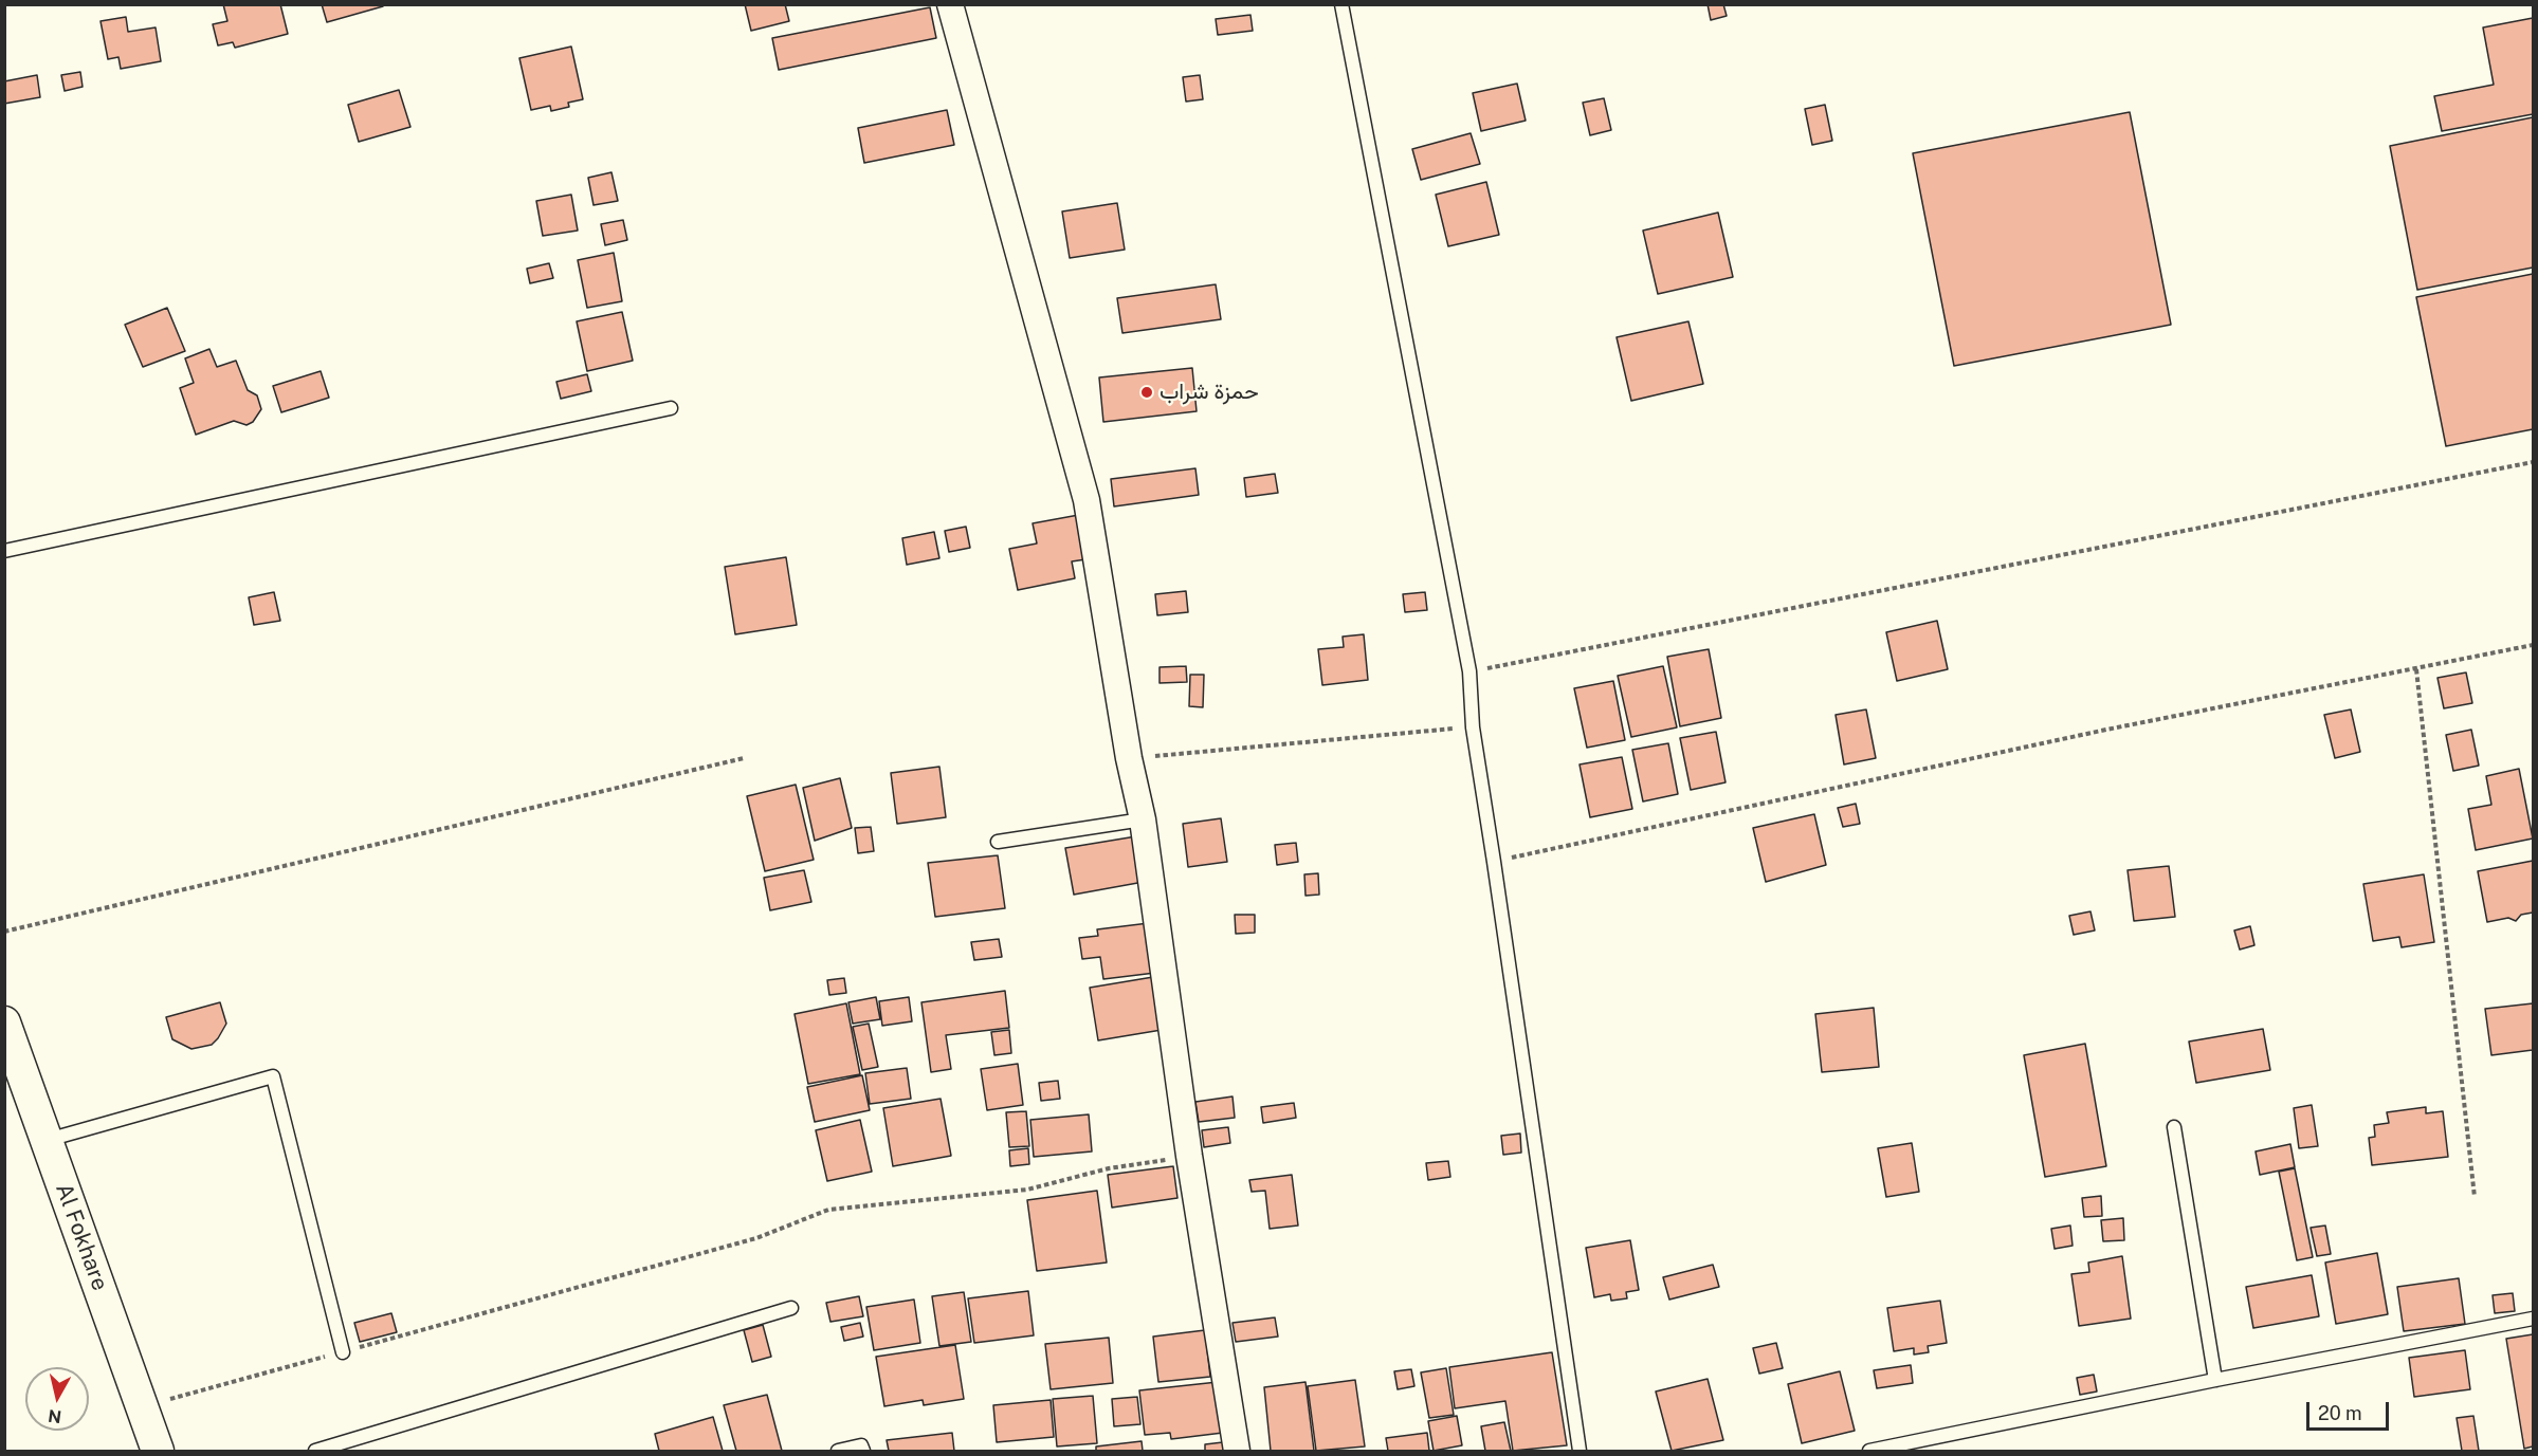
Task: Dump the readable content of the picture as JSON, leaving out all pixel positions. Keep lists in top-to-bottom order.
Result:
{
  "streets": {
    "street": ["Al Fokhare"]
  },
  "places": ["حمزة شراب"],
  "scale_bar": "20 m",
  "north": "bottom"
}
